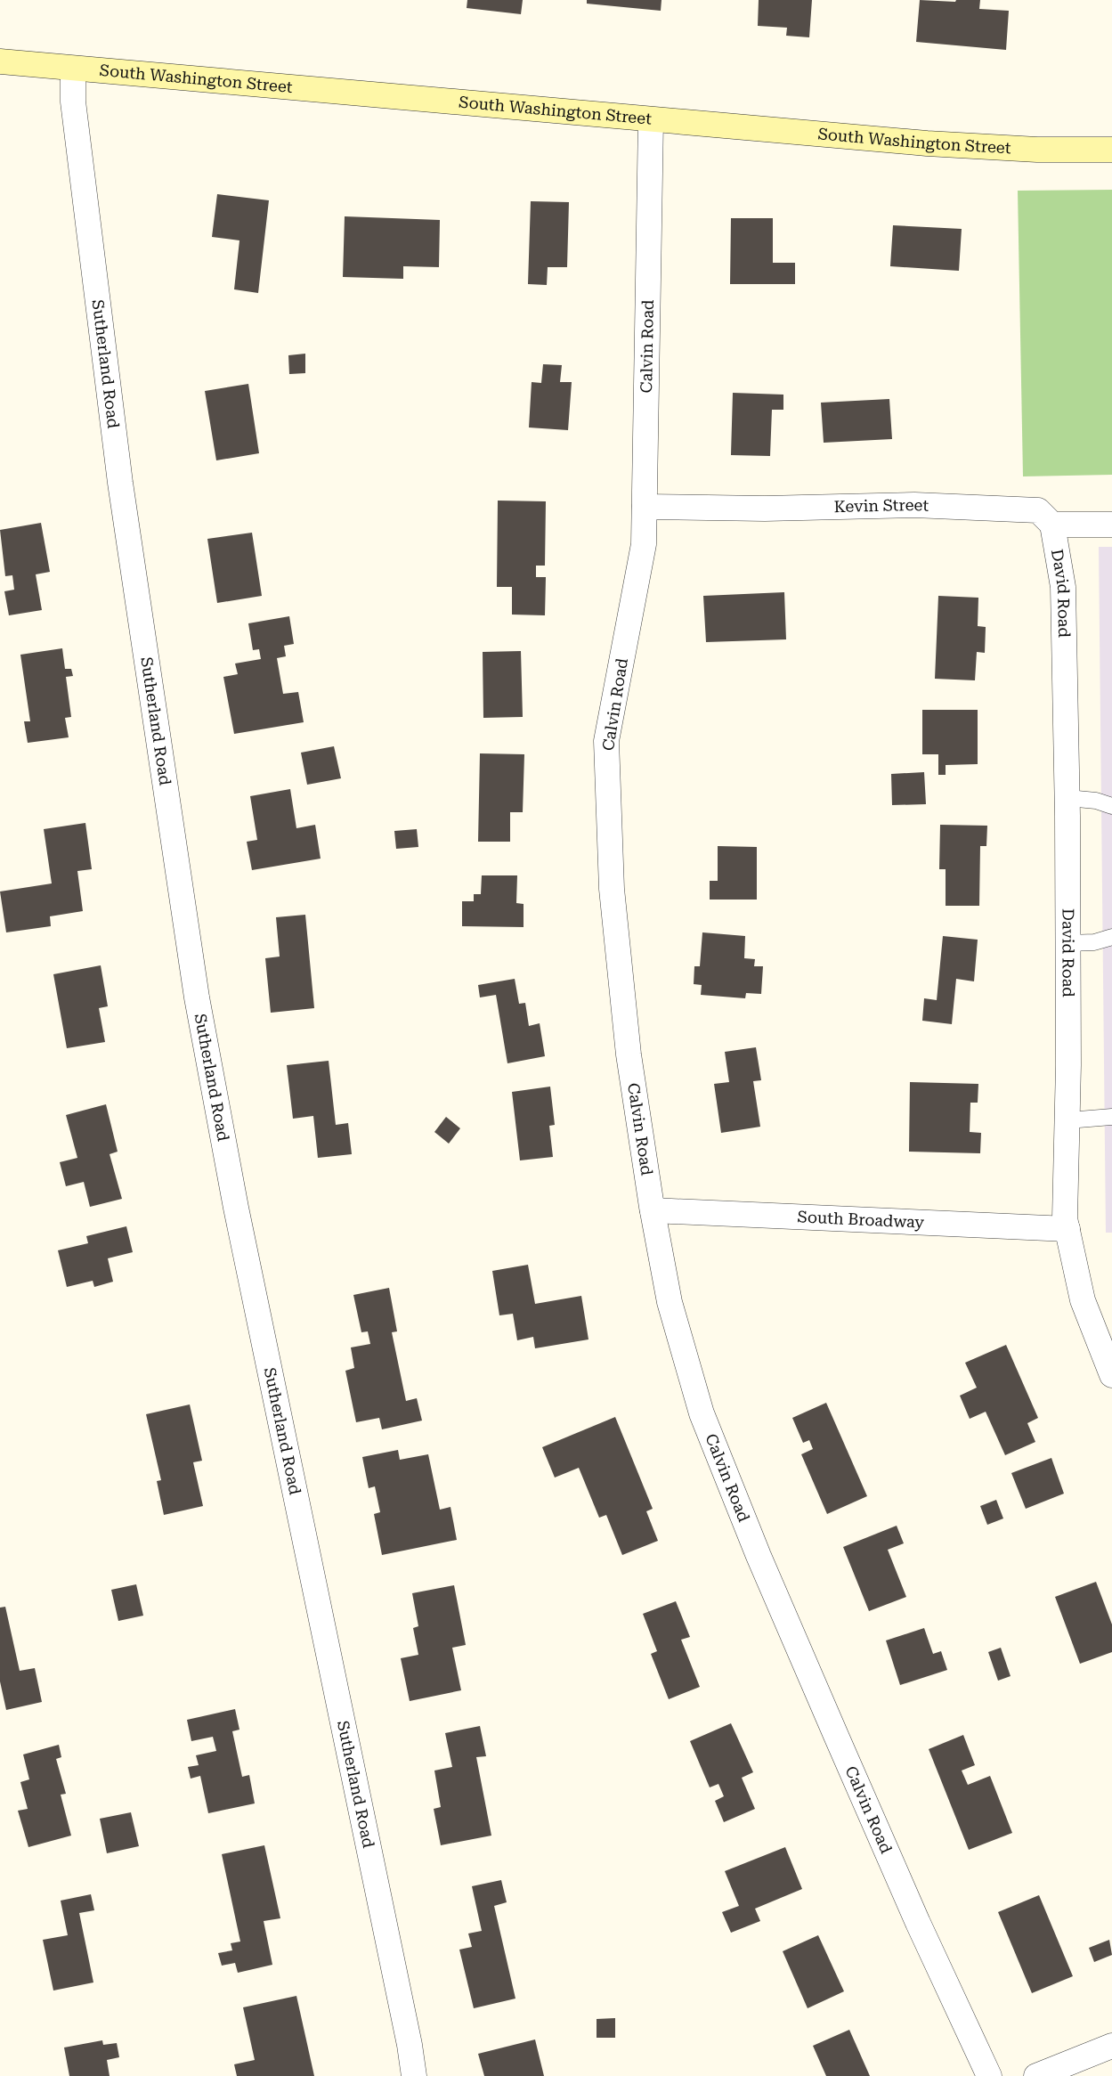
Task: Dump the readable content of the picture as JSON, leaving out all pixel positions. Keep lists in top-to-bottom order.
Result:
{
  "streets": {
    "main road": ["South Washington Street"],
    "street": [
      "Calvin Road",
      "Sutherland Road",
      "Kevin Street",
      "David Road",
      "South Broadway"
    ]
  },
  "crossings": [
    ["South Washington Street", "Calvin Road"],
    ["South Washington Street", "Sutherland Road"],
    ["Calvin Road", "Kevin Street"],
    ["Calvin Road", "South Broadway"],
    ["Kevin Street", "David Road"],
    ["David Road", "South Broadway"]
  ]
}
